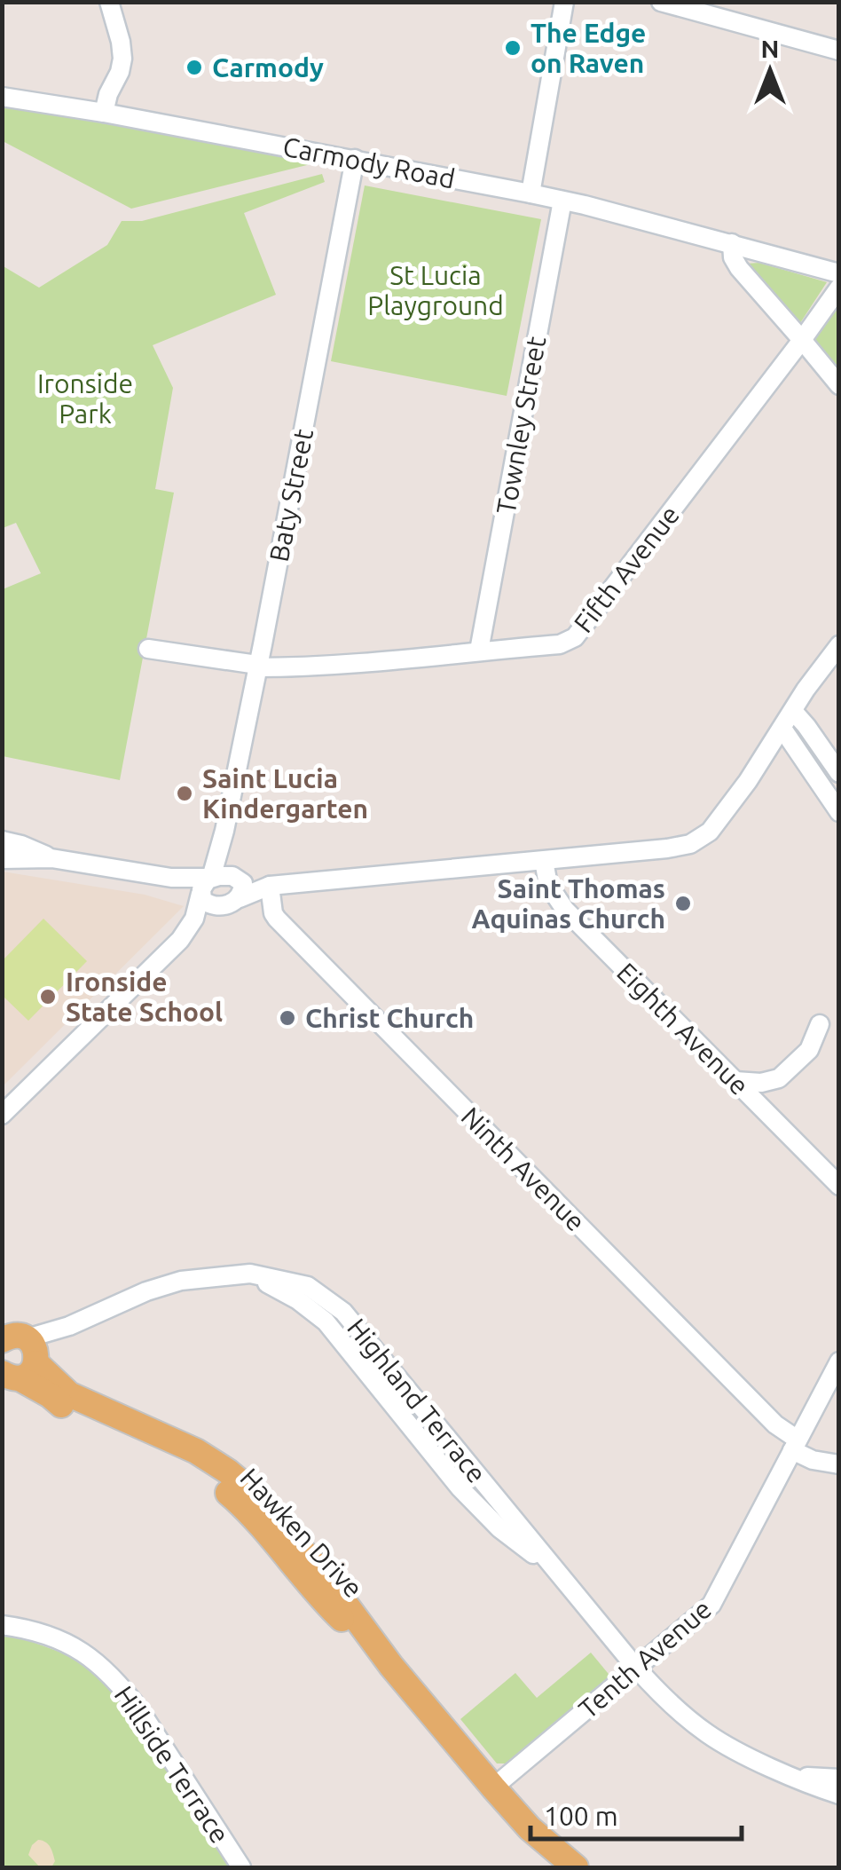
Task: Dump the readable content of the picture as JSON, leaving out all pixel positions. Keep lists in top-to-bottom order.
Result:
{
  "streets": {
    "main road": ["Hawken Drive"],
    "street": [
      "Carmody Road",
      "Townley Street",
      "Baty Street",
      "Fifth Avenue",
      "Eighth Avenue",
      "Ninth Avenue",
      "Highland Terrace",
      "Tenth Avenue",
      "Hillside Terrace"
    ]
  },
  "crossings": [
    ["Carmody Road", "Townley Street"],
    ["Carmody Road", "Baty Street"],
    ["Townley Street", "Fifth Avenue"],
    ["Baty Street", "Fifth Avenue"],
    ["Ninth Avenue", "Tenth Avenue"],
    ["Highland Terrace", "Hawken Drive"],
    ["Highland Terrace", "Tenth Avenue"],
    ["Hawken Drive", "Tenth Avenue"]
  ],
  "parks": ["St Lucia Playground", "Ironside Park"],
  "places": [
    "The Edge on Raven",
    "Carmody",
    "Saint Lucia Kindergarten",
    "Saint Thomas Aquinas Church",
    "Ironside State School",
    "Christ Church"
  ],
  "scale_bar": "100 m",
  "north": "top"
}
